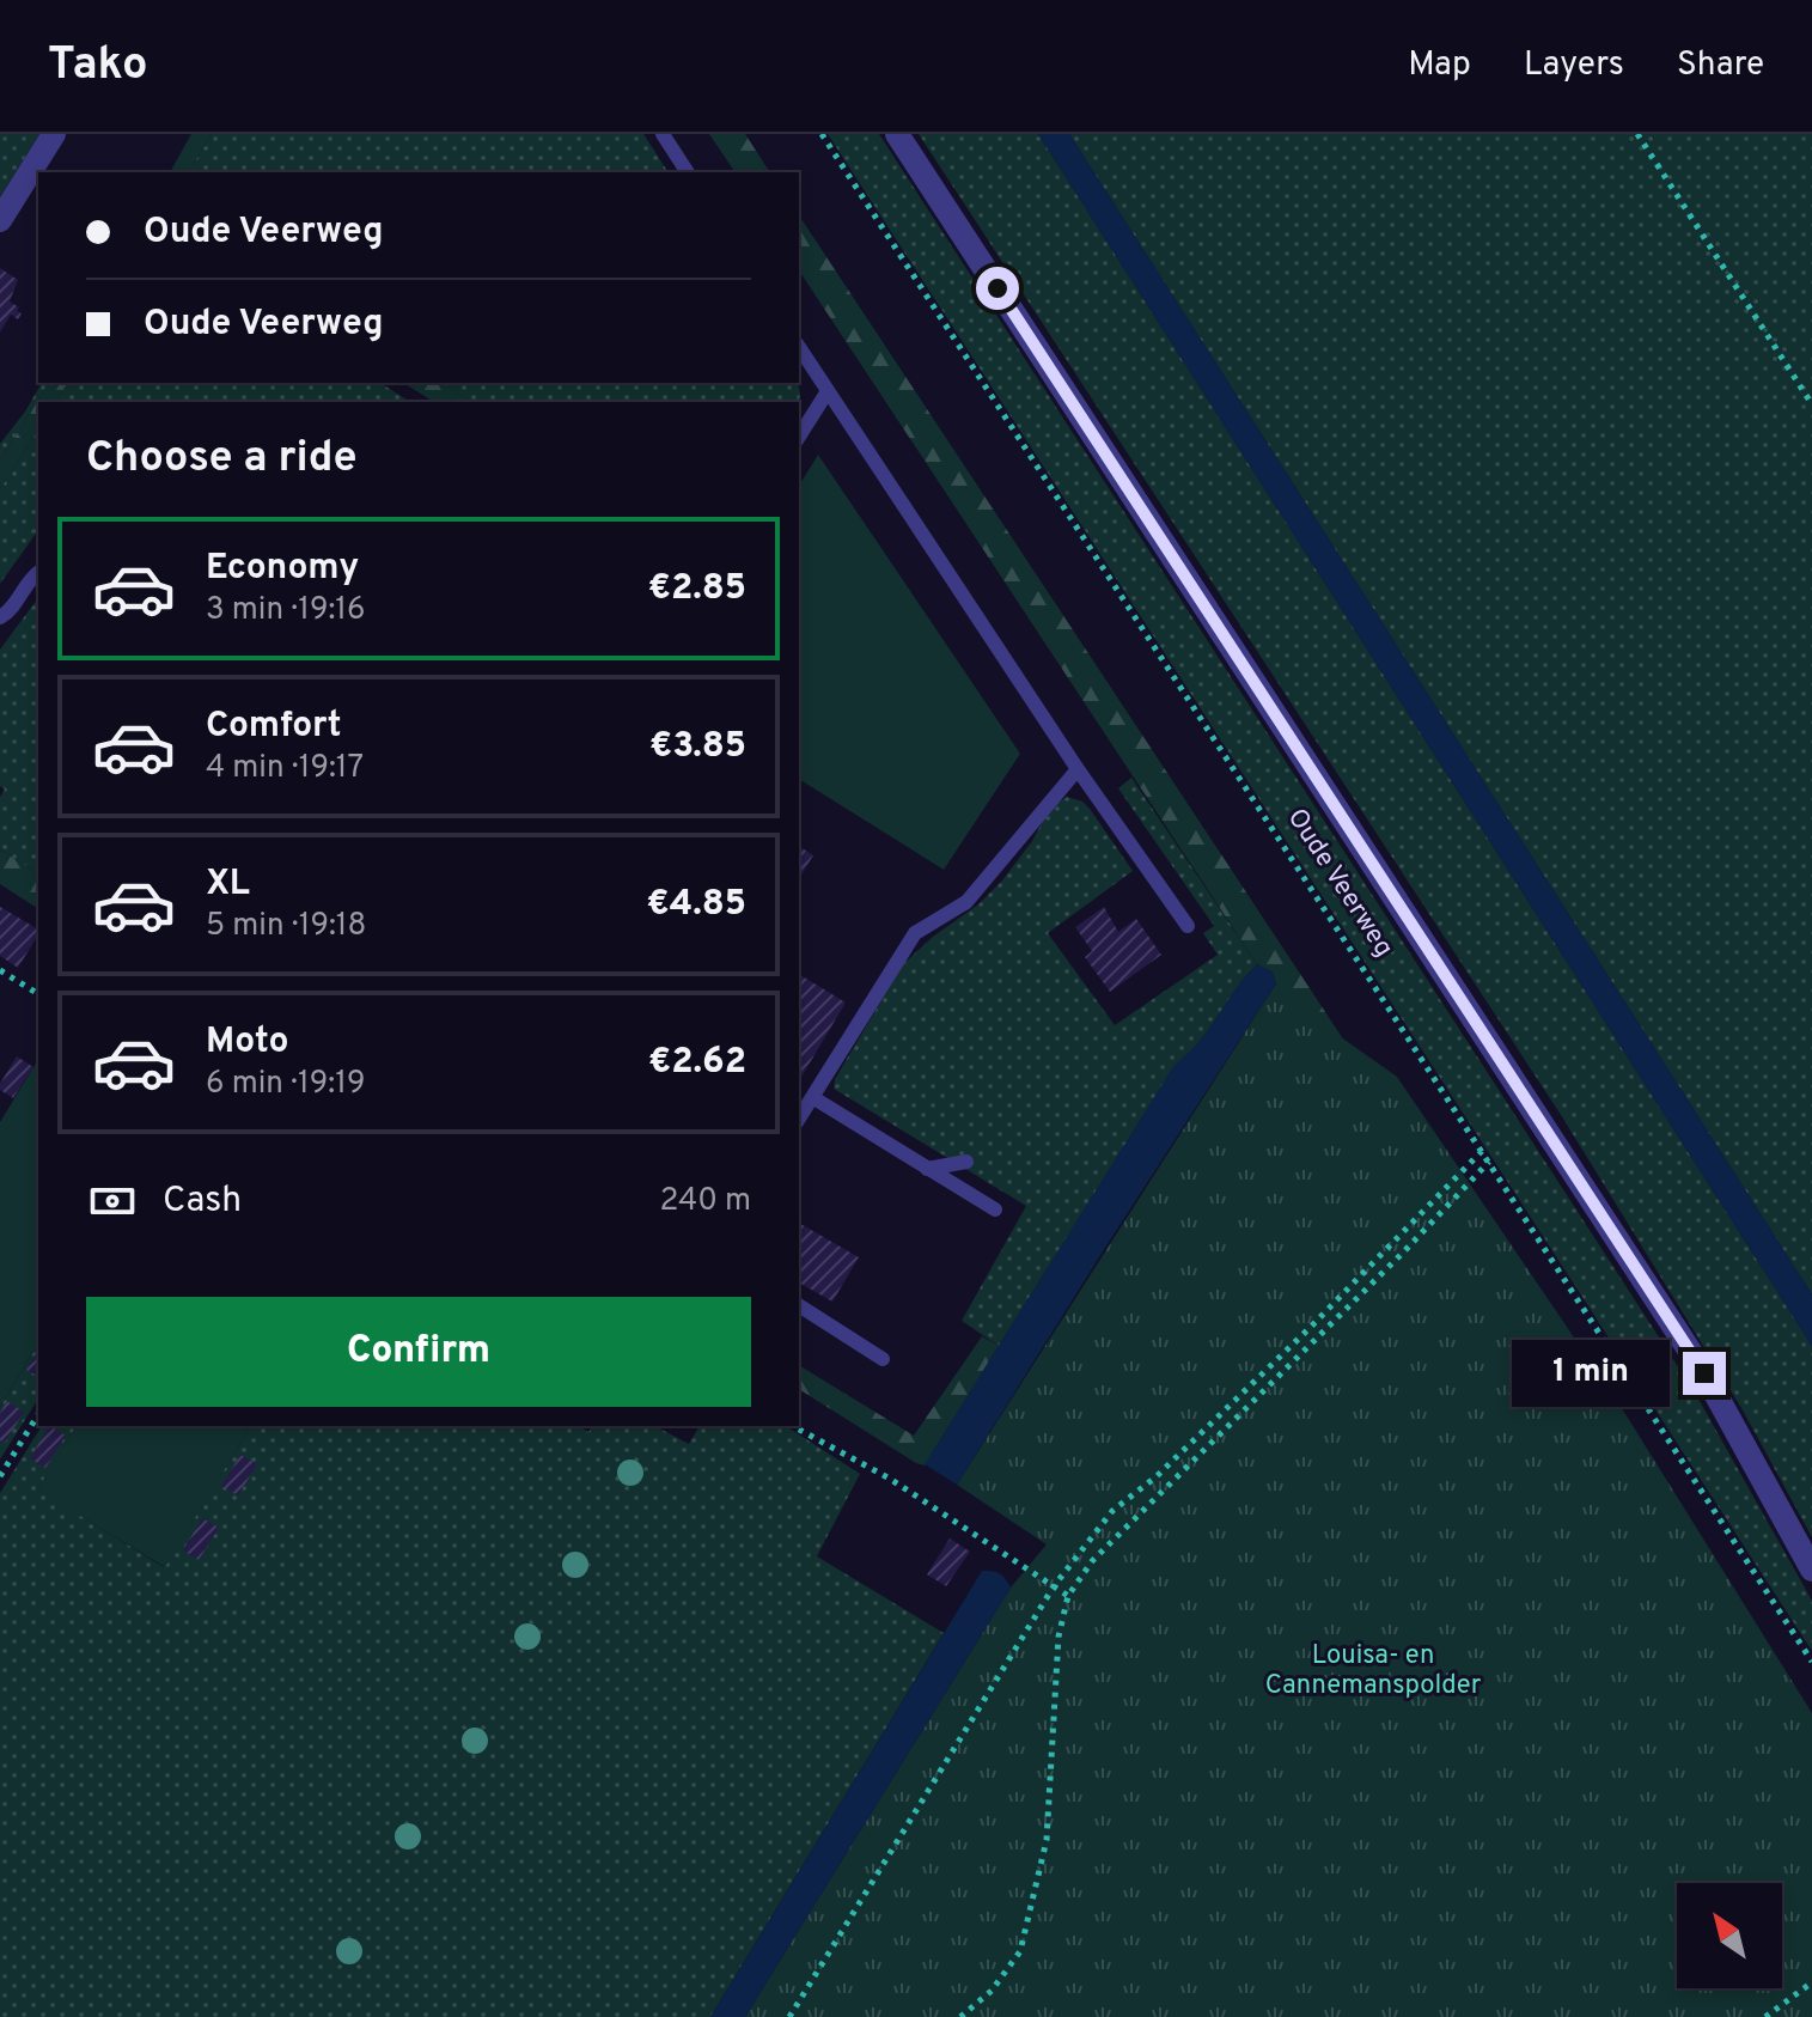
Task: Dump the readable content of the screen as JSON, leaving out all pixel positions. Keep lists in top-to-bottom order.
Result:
{
  "streets": {
    "street": ["Oude Veerweg"]
  },
  "parks": ["Louisa- en Cannemanspolder"],
  "north": "top left",
  "page": {
    "header": "Tako",
    "nav": ["Map", "Layers", "Share"],
    "banner": ["Oude Veerweg", "Oude Veerweg"],
    "heading": "Choose a ride",
    "list": [
      {
        "name": "Economy",
        "note": "3 min · 19:16",
        "value": "€2.85"
      },
      {
        "name": "Comfort",
        "note": "4 min · 19:17",
        "value": "€3.85"
      },
      {
        "name": "XL",
        "note": "5 min · 19:18",
        "value": "€4.85"
      },
      {
        "name": "Moto",
        "note": "6 min · 19:19",
        "value": "€2.62"
      }
    ],
    "pay": ["Cash", "240 m"],
    "buttons": "Confirm",
    "bubble": "1 min"
  }
}
